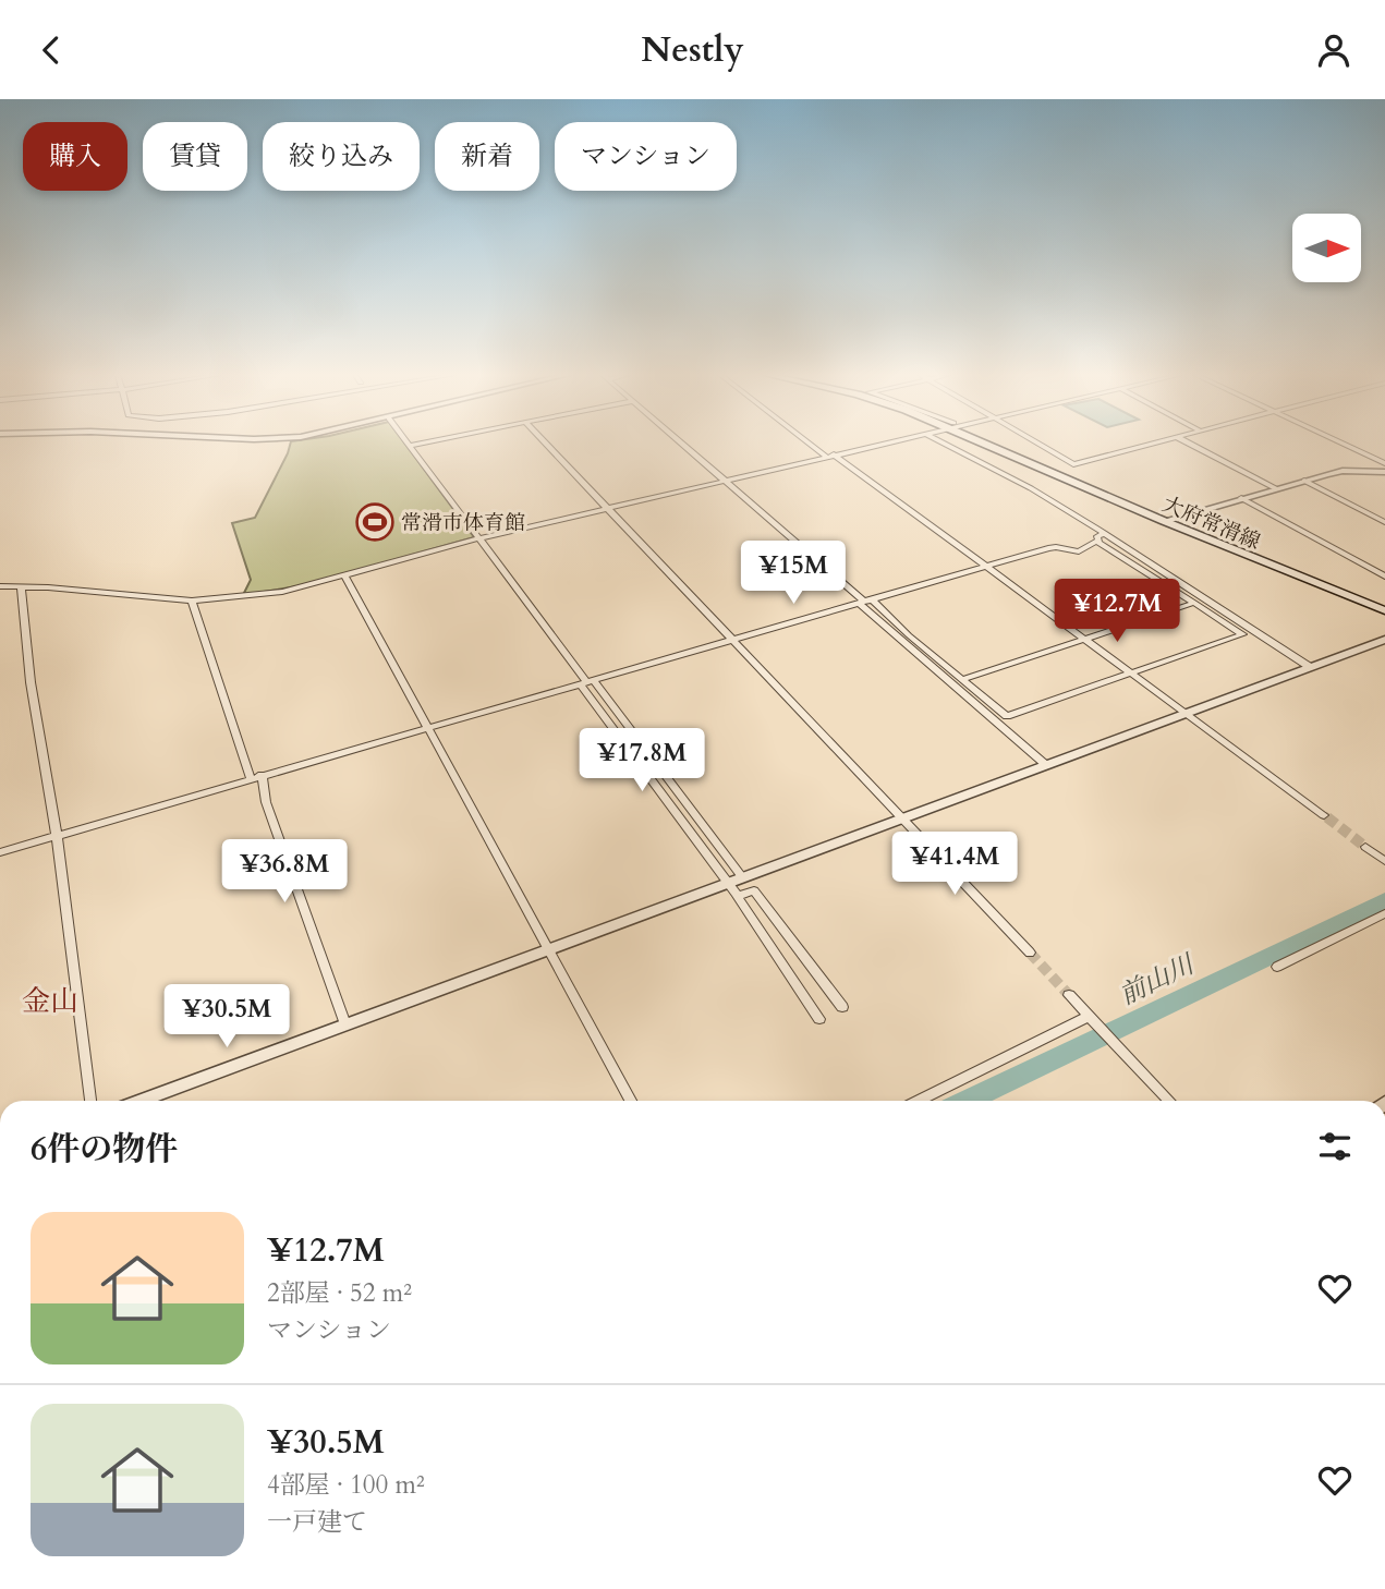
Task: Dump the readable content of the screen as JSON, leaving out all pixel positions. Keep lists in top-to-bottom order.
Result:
{
  "streets": {
    "main road": ["大府常滑線"]
  },
  "districts": ["金山"],
  "water": ["前山川"],
  "places": {
    "sports": ["常滑市体育館"]
  },
  "north": "right",
  "page": {
    "header": "Nestly",
    "chip": [
      "購入",
      "賃貸",
      "絞り込み",
      "新着",
      "マンション"
    ],
    "price": [
      "¥15M",
      "¥12.7M",
      "¥17.8M",
      "¥41.4M",
      "¥36.8M",
      "¥30.5M"
    ],
    "heading": "6件の物件",
    "list": [
      {
        "name": "¥12.7M",
        "note": "2部屋 · 52 m² · マンション"
      },
      {
        "name": "¥30.5M",
        "note": "4部屋 · 100 m² · 一戸建て"
      }
    ]
  }
}
